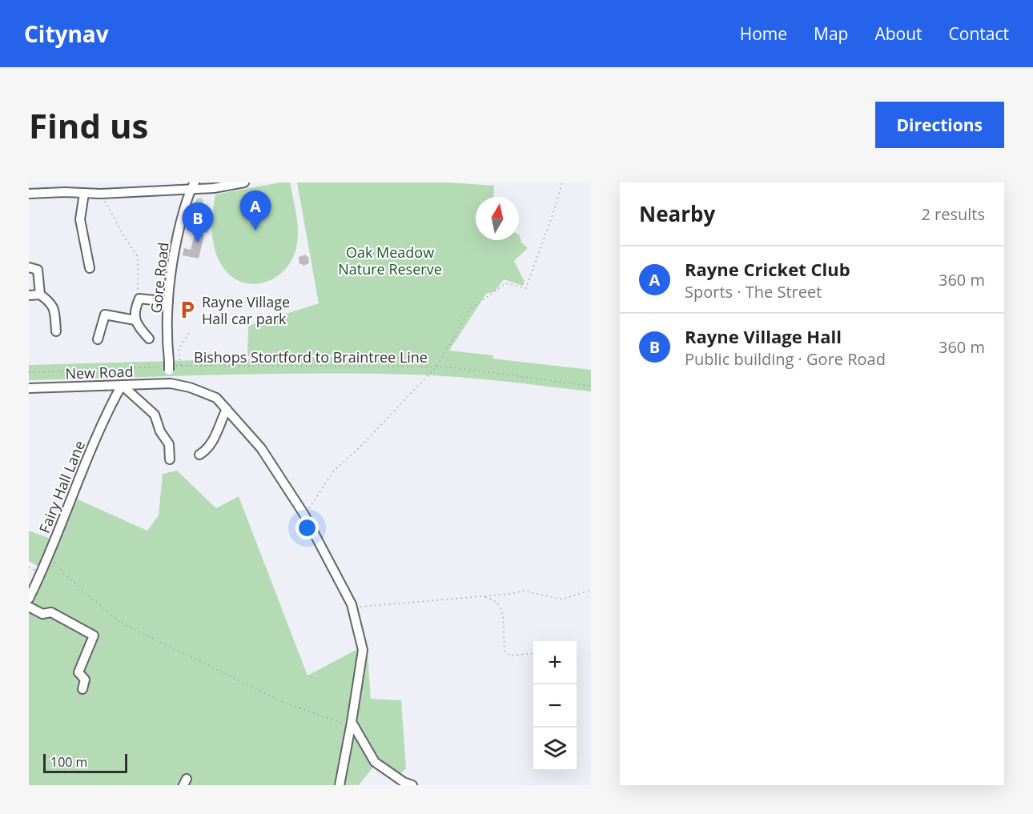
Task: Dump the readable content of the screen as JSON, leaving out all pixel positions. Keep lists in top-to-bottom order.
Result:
{
  "streets": {
    "street": ["Gore Road", "New Road", "Fairy Hall Lane"],
    "path": ["Bishops Stortford to Braintree Line"]
  },
  "crossings": [
    ["New Road", "Fairy Hall Lane"]
  ],
  "parks": ["Oak Meadow Nature Reserve"],
  "places": {
    "parking": ["Rayne Village Hall car park"]
  },
  "scale_bar": "100 m",
  "north": "top",
  "page": {
    "header": "Citynav",
    "nav": [
      "Home",
      "Map",
      "About",
      "Contact"
    ],
    "buttons": "Directions",
    "title": "Find us",
    "heading": ["Nearby", "2 results"],
    "pins": ["A", "B"],
    "list": [
      {
        "mark": "A",
        "name": "Rayne Cricket Club",
        "note": "Sports · The Street",
        "value": "360 m"
      },
      {
        "mark": "B",
        "name": "Rayne Village Hall",
        "note": "Public building · Gore Road",
        "value": "360 m"
      }
    ],
    "map_buttons": ["+", "−"],
    "scale": "100 m"
  }
}
